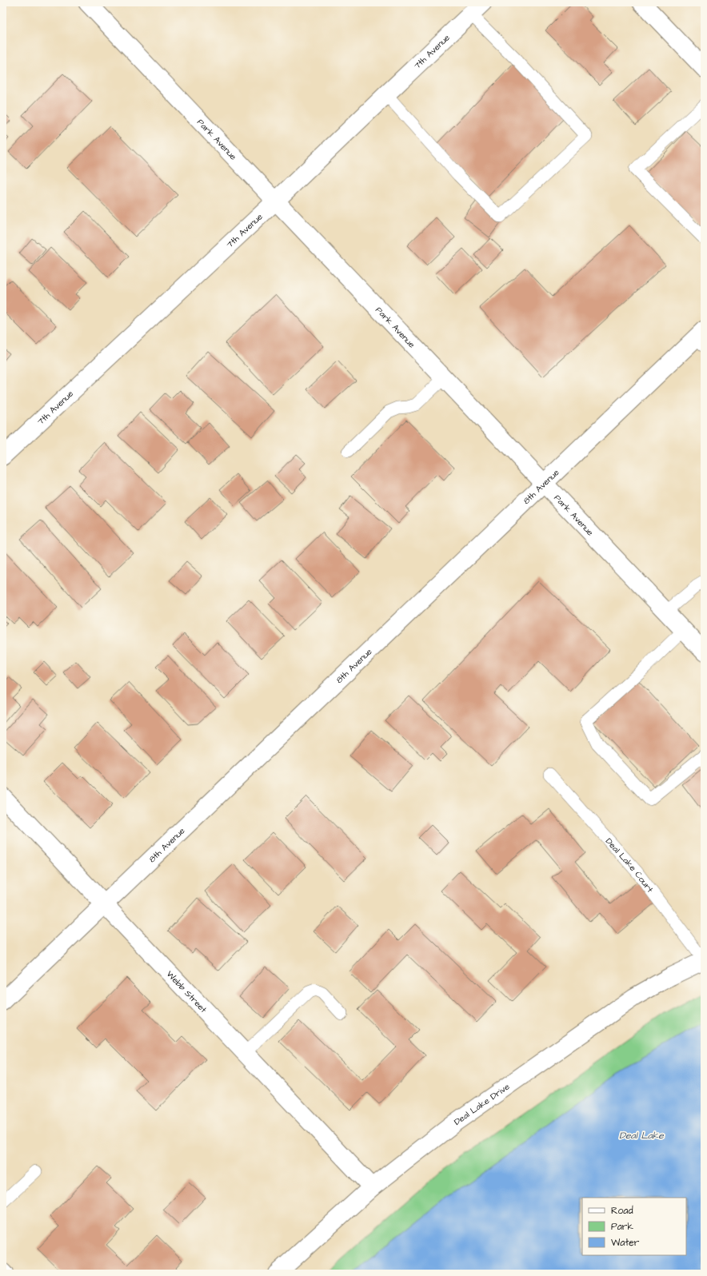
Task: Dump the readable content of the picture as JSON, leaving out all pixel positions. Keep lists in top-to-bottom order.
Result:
{
  "streets": {
    "street": [
      "7th Avenue",
      "Park Avenue",
      "8th Avenue",
      "Webb Street",
      "Deal Lake Drive"
    ],
    "lane": ["Deal Lake Court"]
  },
  "crossings": [
    ["7th Avenue", "Park Avenue"],
    ["Park Avenue", "8th Avenue"],
    ["8th Avenue", "Webb Street"],
    ["Deal Lake Court", "Deal Lake Drive"],
    ["Webb Street", "Deal Lake Drive"]
  ],
  "water": ["Deal Lake"],
  "legend": ["Road", "Park", "Water"]
}
